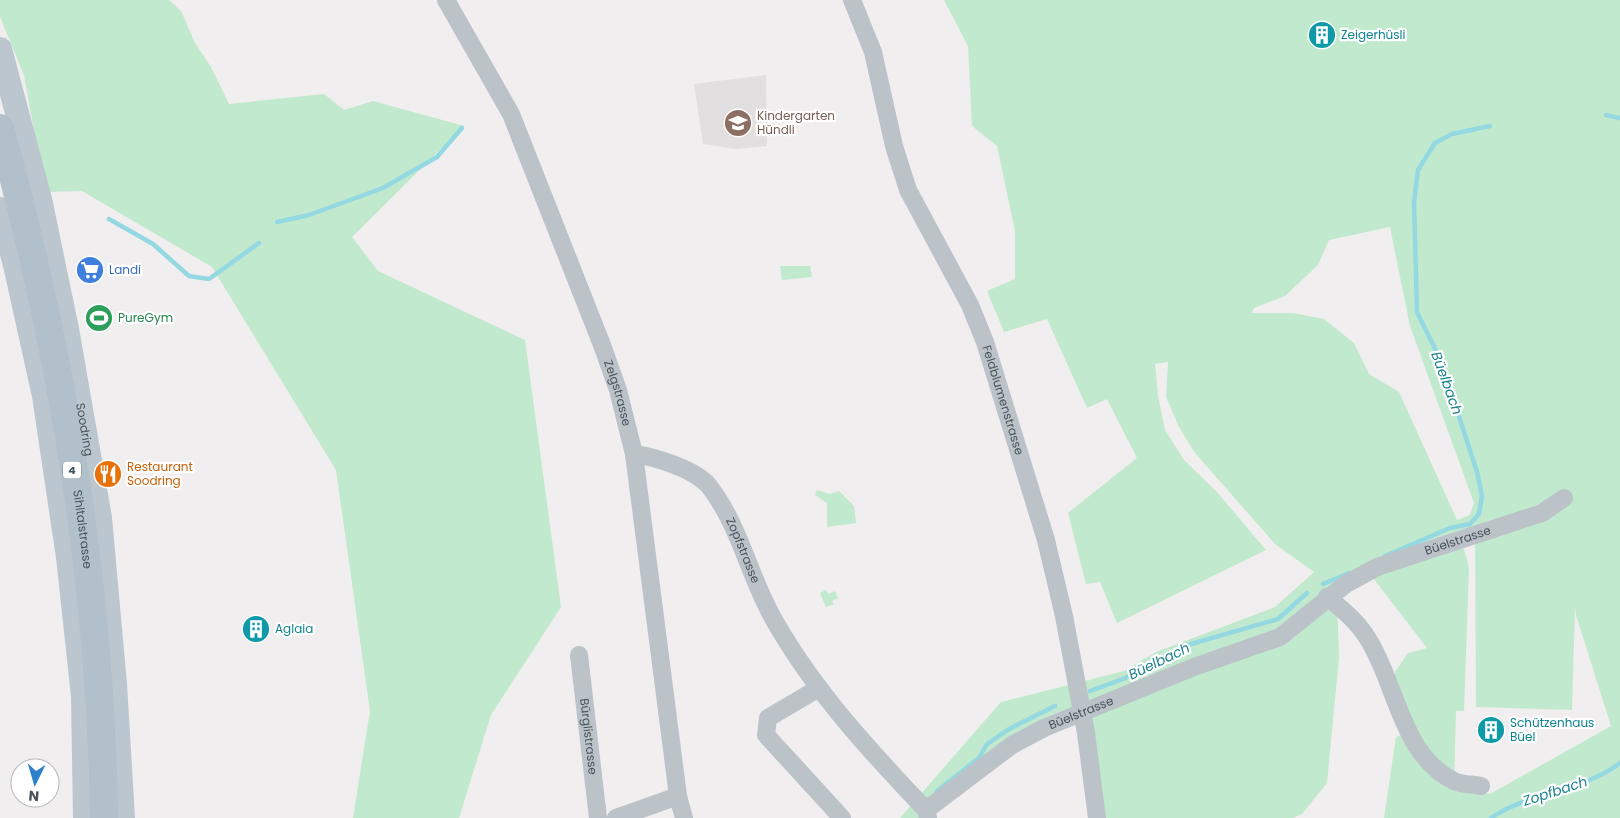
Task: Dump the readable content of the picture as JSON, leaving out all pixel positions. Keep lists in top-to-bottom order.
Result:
{
  "streets": {
    "main road": ["4", "Sihltalstrasse"],
    "street": [
      "Zelgstrasse",
      "Feldblumenstrasse",
      "Soodring",
      "Büelstrasse",
      "Zopfstrasse",
      "Bürglistrasse"
    ]
  },
  "crossings": [
    ["Zelgstrasse", "Zopfstrasse"],
    ["Feldblumenstrasse", "Büelstrasse"],
    ["Büelstrasse", "Zopfstrasse"]
  ],
  "water": ["Büelbach", "Zopfbach"],
  "places": {
    "building": ["Zeigerhüsli", "Aglaia", "Schützenhaus Büel"],
    "school or university": ["Kindergarten Hündli"],
    "supermarket": ["Landi"],
    "sports": ["PureGym"],
    "restaurant": ["Restaurant Soodring"]
  },
  "north": "bottom"
}
